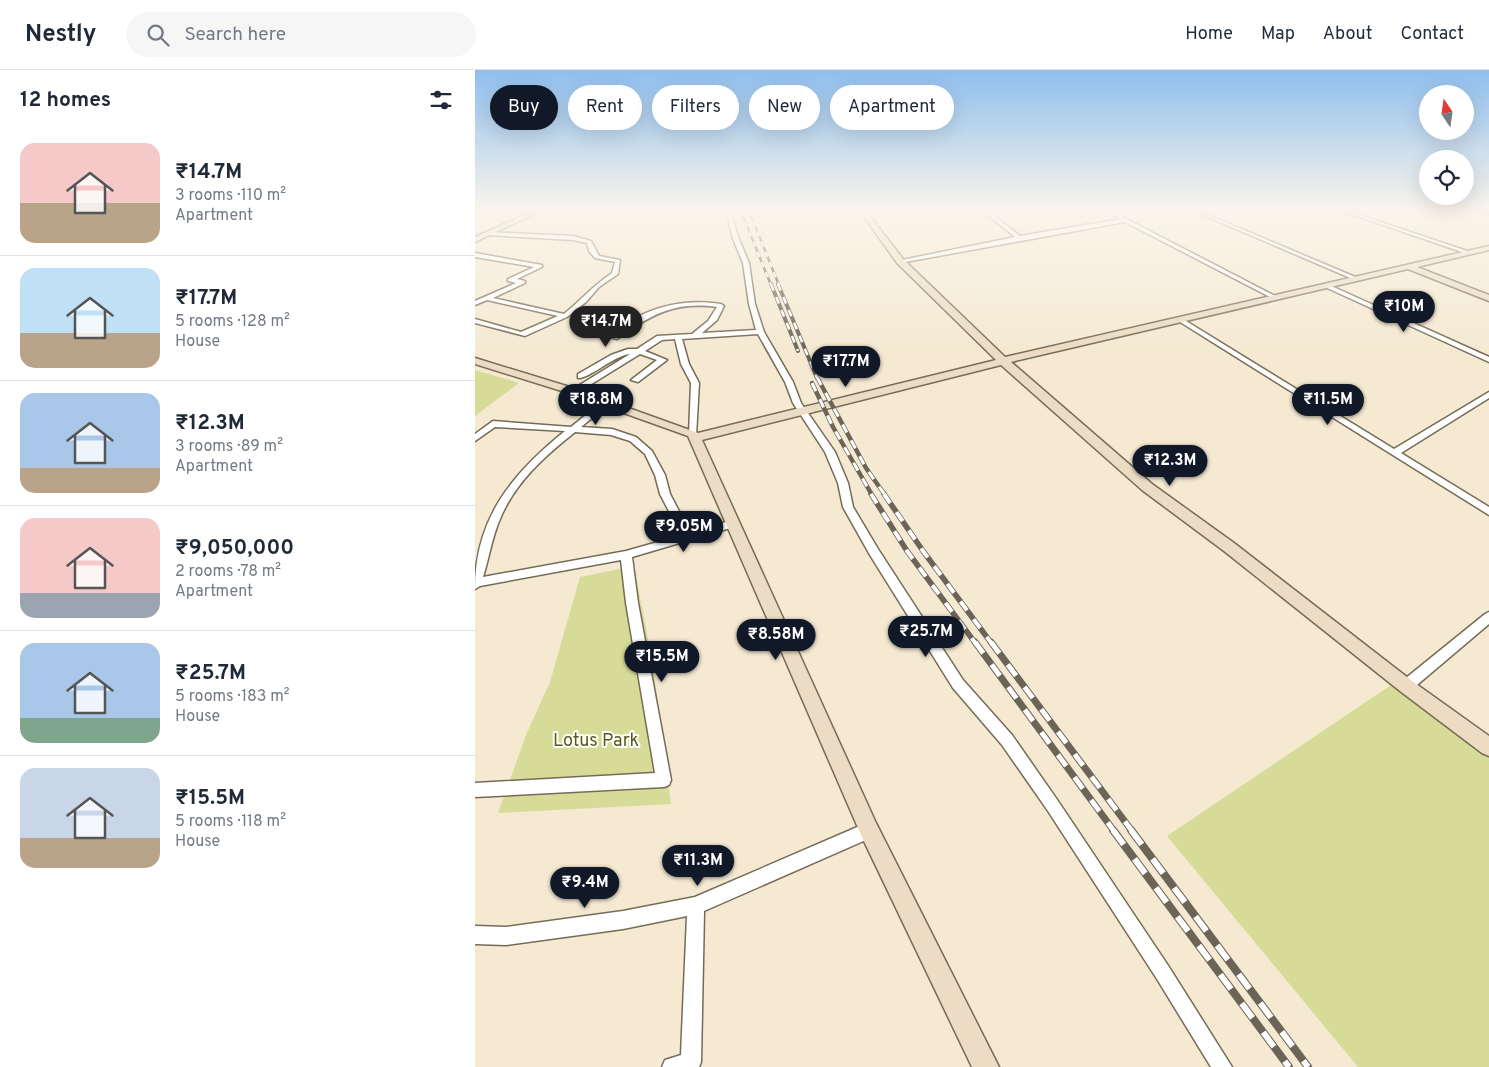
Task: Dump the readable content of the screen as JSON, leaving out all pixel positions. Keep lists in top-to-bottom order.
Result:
{
  "parks": ["Lotus Park"],
  "north": "top",
  "page": {
    "header": "Nestly",
    "search": "Search here",
    "nav": [
      "Home",
      "Map",
      "About",
      "Contact"
    ],
    "heading": "12 homes",
    "chip": [
      "Buy",
      "Rent",
      "Filters",
      "New",
      "Apartment"
    ],
    "list": [
      {
        "name": "₹14.7M",
        "note": "3 rooms · 110 m² · Apartment"
      },
      {
        "name": "₹17.7M",
        "note": "5 rooms · 128 m² · House"
      },
      {
        "name": "₹12.3M",
        "note": "3 rooms · 89 m² · Apartment"
      },
      {
        "name": "₹9,050,000",
        "note": "2 rooms · 78 m² · Apartment"
      },
      {
        "name": "₹25.7M",
        "note": "5 rooms · 183 m² · House"
      },
      {
        "name": "₹15.5M",
        "note": "5 rooms · 118 m² · House"
      }
    ],
    "price": [
      "₹10M",
      "₹14.7M",
      "₹17.7M",
      "₹18.8M",
      "₹11.5M",
      "₹12.3M",
      "₹9.05M",
      "₹25.7M",
      "₹8.58M",
      "₹15.5M",
      "₹11.3M",
      "₹9.4M"
    ]
  }
}
